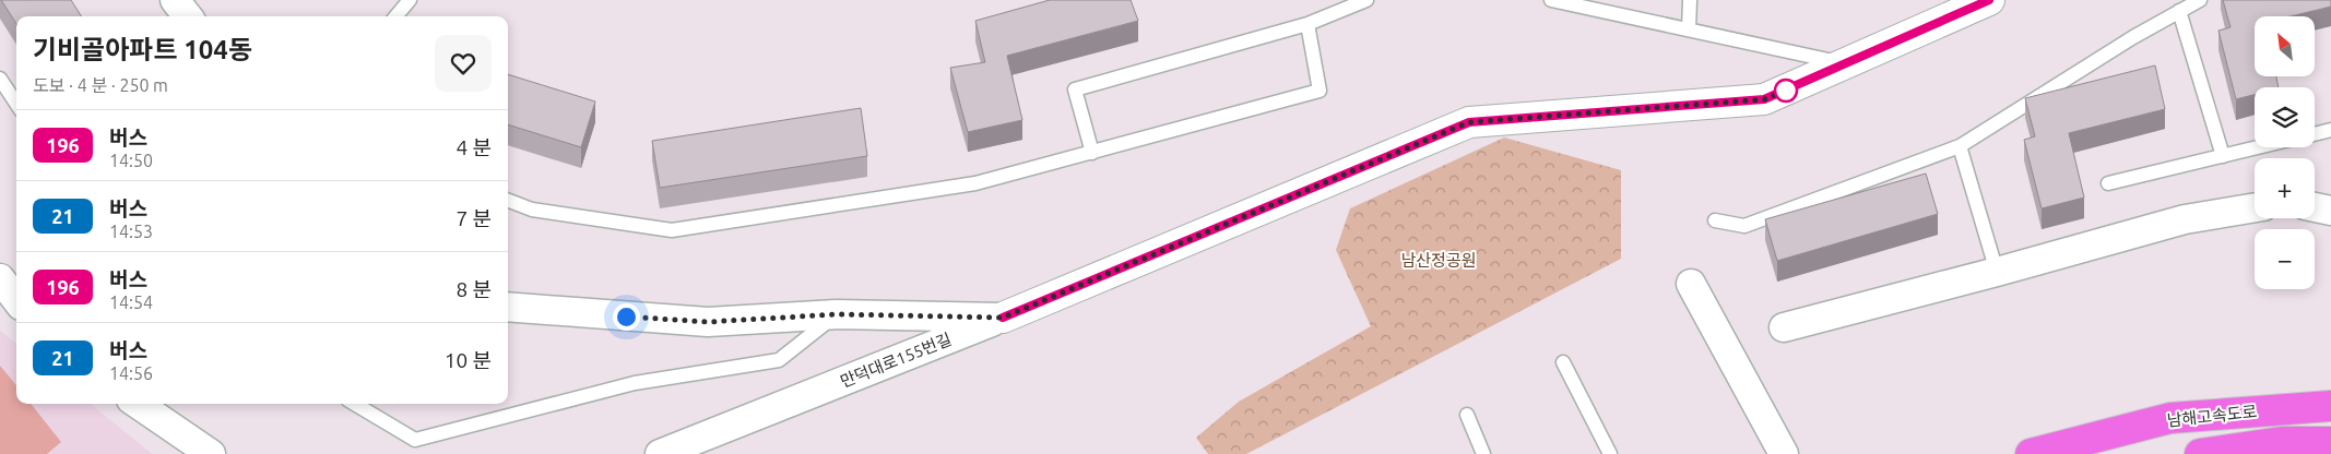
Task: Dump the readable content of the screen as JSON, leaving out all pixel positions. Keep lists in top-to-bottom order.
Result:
{
  "streets": {
    "highway": ["남해고속도로"],
    "street": ["만덕대로155번길"]
  },
  "parks": ["남산정공원"],
  "lines": ["bus line 196"],
  "north": "top left",
  "page": {
    "map_buttons": ["+", "−"],
    "heading": ["기비골아파트 104동", "도보 · 4 분 · 250 m"],
    "list": [
      {
        "mark": "196",
        "name": "버스",
        "note": "14:50",
        "value": "4 분"
      },
      {
        "mark": "21",
        "name": "버스",
        "note": "14:53",
        "value": "7 분"
      },
      {
        "mark": "196",
        "name": "버스",
        "note": "14:54",
        "value": "8 분"
      },
      {
        "mark": "21",
        "name": "버스",
        "note": "14:56",
        "value": "10 분"
      }
    ]
  }
}
